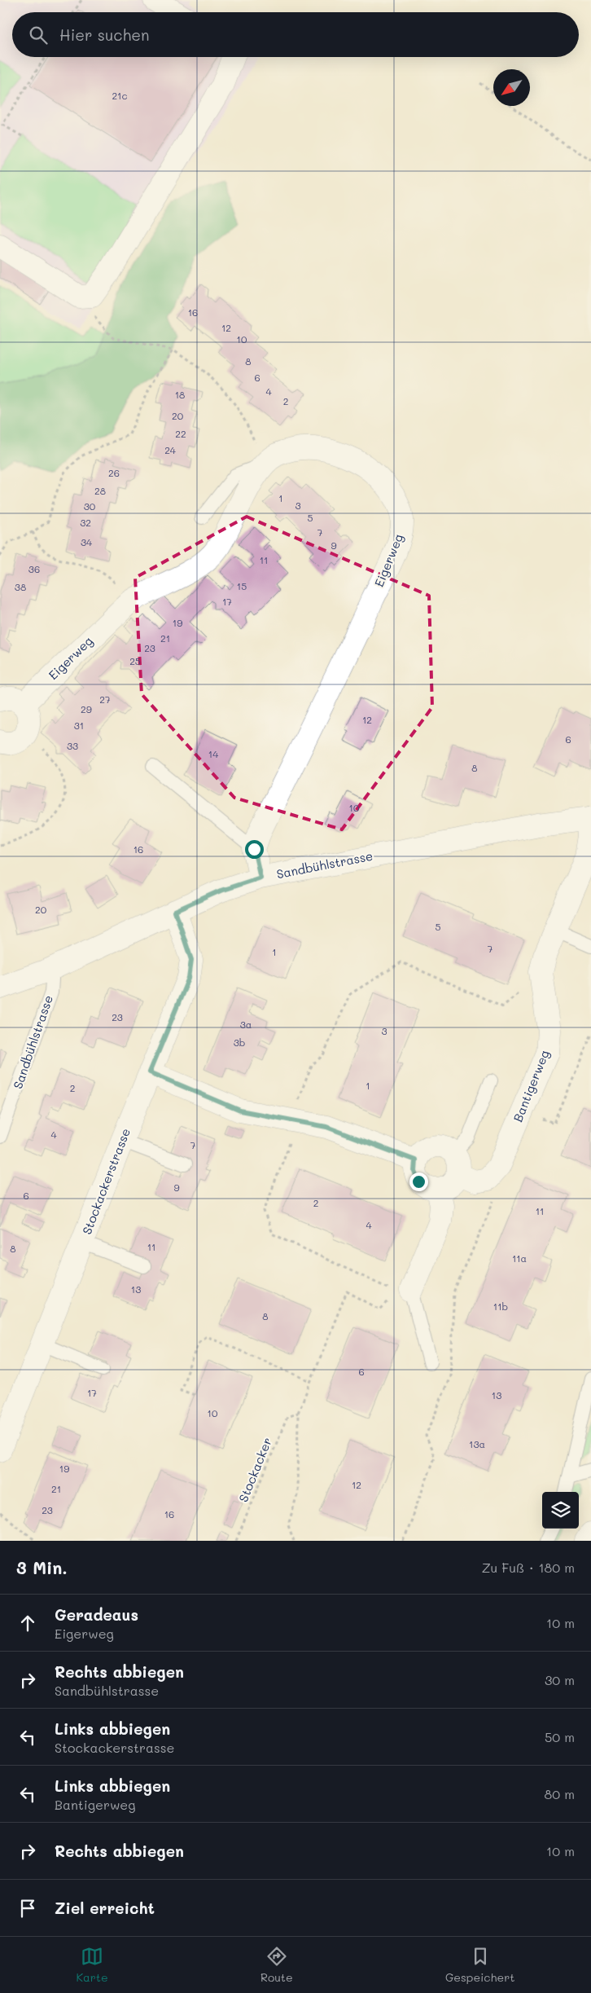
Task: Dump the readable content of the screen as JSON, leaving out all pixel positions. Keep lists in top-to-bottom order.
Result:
{
  "streets": {
    "street": [
      "Eigerweg",
      "Sandbühlstrasse",
      "Bantigerweg",
      "Stockackerstrasse"
    ],
    "path": ["Stockacker"]
  },
  "crossings": [
    ["Sandbühlstrasse", "Bantigerweg"],
    ["Sandbühlstrasse", "Stockackerstrasse"]
  ],
  "house_numbers": [
    "21c",
    "16",
    "12",
    "10",
    "8",
    "6",
    "4",
    "18",
    "2",
    "20",
    "22",
    "24",
    "26",
    "28",
    "1",
    "3",
    "30",
    "5",
    "32",
    "7",
    "34",
    "9",
    "11",
    "36",
    "15",
    "38",
    "17",
    "19",
    "21",
    "23",
    "25",
    "27",
    "29",
    "12",
    "31",
    "6",
    "33",
    "14",
    "8",
    "10",
    "16",
    "20",
    "5",
    "7",
    "1",
    "23",
    "3a",
    "3",
    "3b",
    "1",
    "2",
    "4",
    "7",
    "9",
    "6",
    "2",
    "11",
    "4",
    "11",
    "8",
    "11a",
    "13",
    "11b",
    "8",
    "6",
    "17",
    "13",
    "10",
    "13a",
    "19",
    "12",
    "21",
    "23",
    "16"
  ],
  "north": "bottom left",
  "page": {
    "search": "Hier suchen",
    "heading": ["3 Min.", "Zu Fuß · 180 m"],
    "list": [
      ["Geradeaus", "Eigerweg", "10 m"],
      ["Rechts abbiegen", "Sandbühlstrasse", "30 m"],
      ["Links abbiegen", "Stockackerstrasse", "50 m"],
      ["Links abbiegen", "Bantigerweg", "80 m"],
      ["Rechts abbiegen", "10 m"],
      "Ziel erreicht"
    ],
    "nav": ["Karte", "Route", "Gespeichert"]
  }
}
